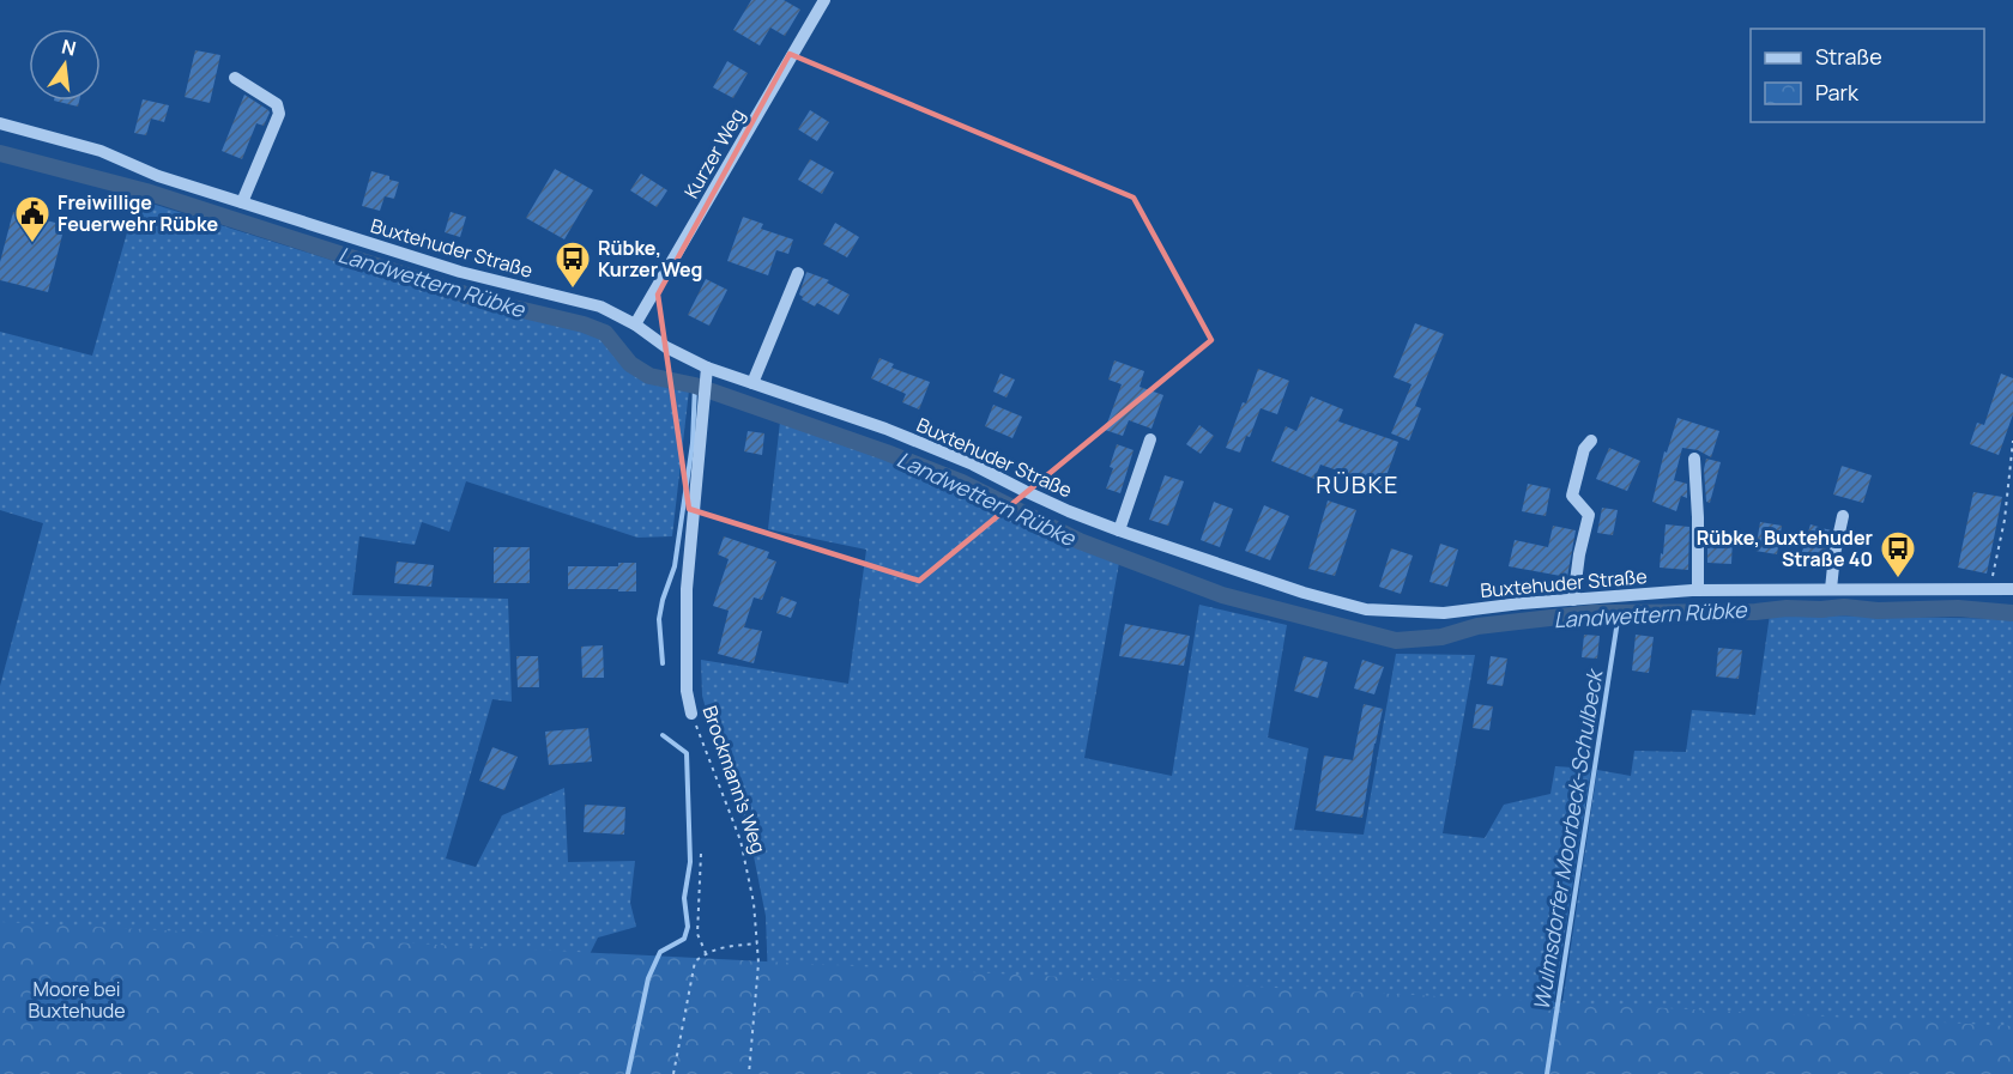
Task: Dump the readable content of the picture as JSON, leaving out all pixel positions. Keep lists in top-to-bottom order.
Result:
{
  "streets": {
    "street": ["Kurzer Weg", "Buxtehuder Straße", "Brockmann's Weg"]
  },
  "crossings": [
    ["Kurzer Weg", "Buxtehuder Straße"],
    ["Buxtehuder Straße", "Brockmann's Weg"]
  ],
  "districts": ["RÜBKE"],
  "water": ["Landwettern Rübke", "Wulmsdorfer Moorbeck-Schulbeck"],
  "parks": ["Moore bei Buxtehude"],
  "places": {
    "public building": ["Freiwillige Feuerwehr Rübke"],
    "bus stop": ["Rübke, Kurzer Weg", "Rübke, Buxtehuder Straße 40"]
  },
  "legend": ["Straße", "Park"],
  "north": "top"
}
